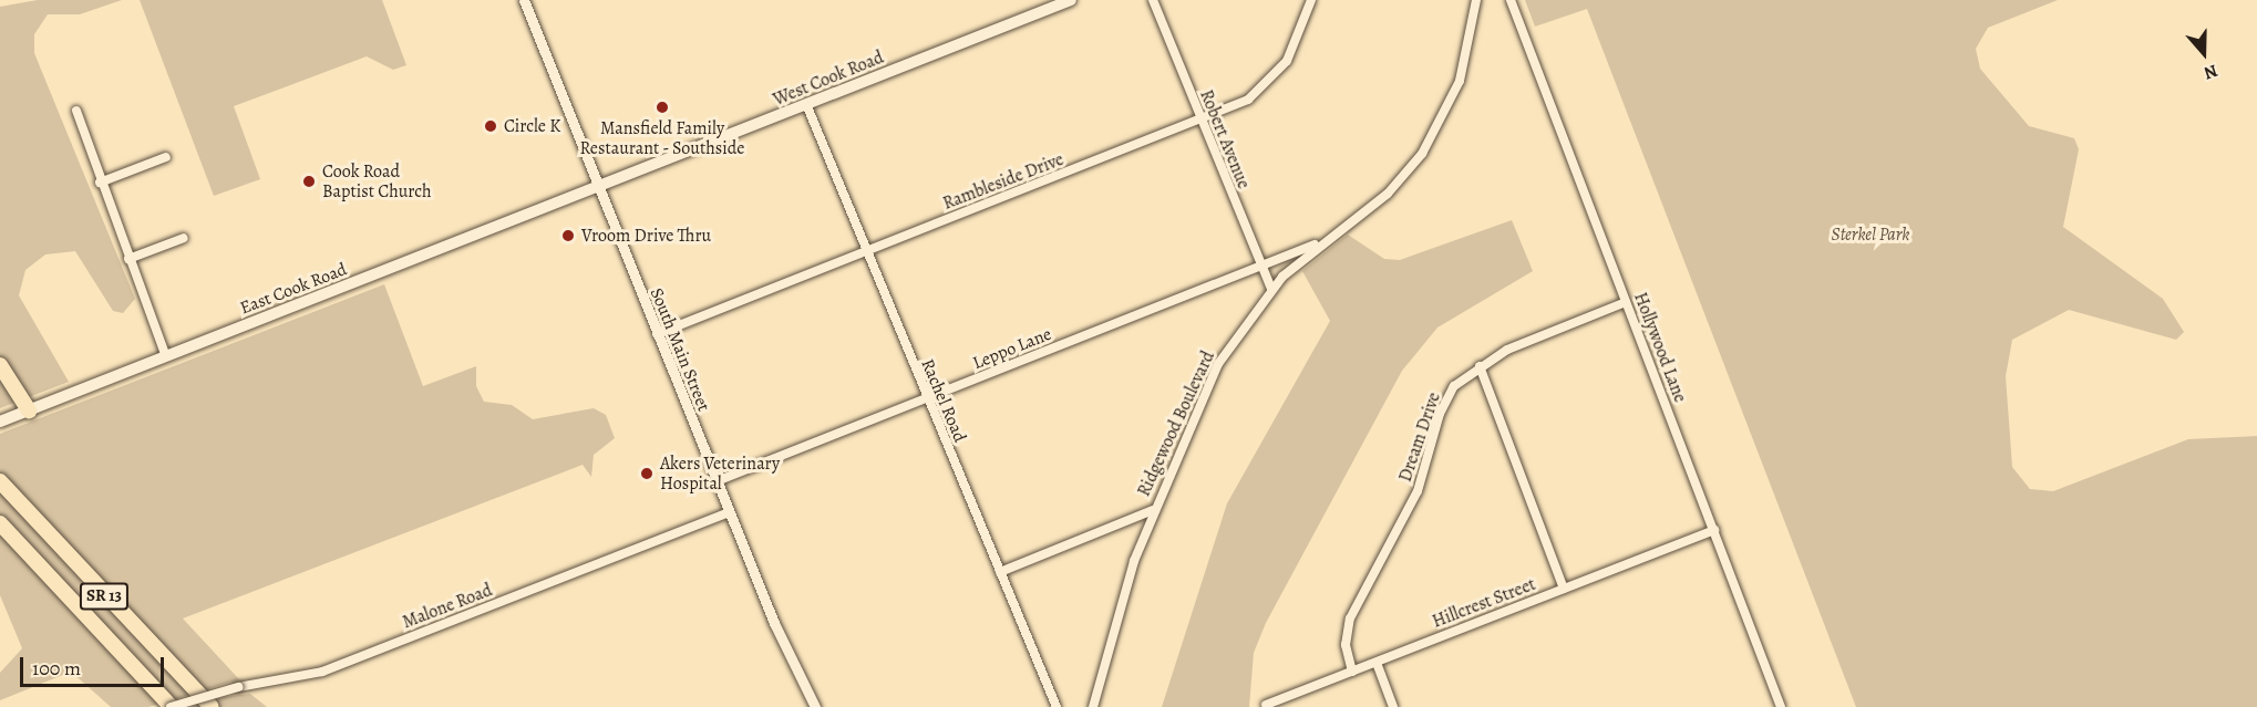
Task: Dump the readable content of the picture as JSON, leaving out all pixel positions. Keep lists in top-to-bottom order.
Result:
{
  "streets": {
    "highway": ["SR 13"],
    "main road": ["West Cook Road", "East Cook Road"],
    "street": [
      "Robert Avenue",
      "Rambleside Drive",
      "Hollywood Lane",
      "Leppo Lane",
      "South Main Street",
      "Rachel Road",
      "Ridgewood Boulevard",
      "Dream Drive",
      "Hillcrest Street",
      "Malone Road"
    ]
  },
  "crossings": [
    ["West Cook Road", "East Cook Road"],
    ["West Cook Road", "South Main Street"],
    ["West Cook Road", "Rachel Road"],
    ["Robert Avenue", "Rambleside Drive"],
    ["Robert Avenue", "Leppo Lane"],
    ["Robert Avenue", "Ridgewood Boulevard"],
    ["Rambleside Drive", "South Main Street"],
    ["Rambleside Drive", "Rachel Road"],
    ["East Cook Road", "South Main Street"],
    ["Hollywood Lane", "Dream Drive"],
    ["Hollywood Lane", "Hillcrest Street"],
    ["Leppo Lane", "South Main Street"],
    ["Leppo Lane", "Rachel Road"],
    ["Leppo Lane", "Ridgewood Boulevard"],
    ["South Main Street", "Malone Road"],
    ["Dream Drive", "Hillcrest Street"],
    ["SR 13", "Malone Road"]
  ],
  "parks": ["Sterkel Park"],
  "places": [
    "Mansfield Family Restaurant - Southside",
    "Circle K",
    "Cook Road Baptist Church",
    "Vroom Drive Thru",
    "Akers Veterinary Hospital"
  ],
  "scale_bar": "100 m",
  "north": "bottom"
}
